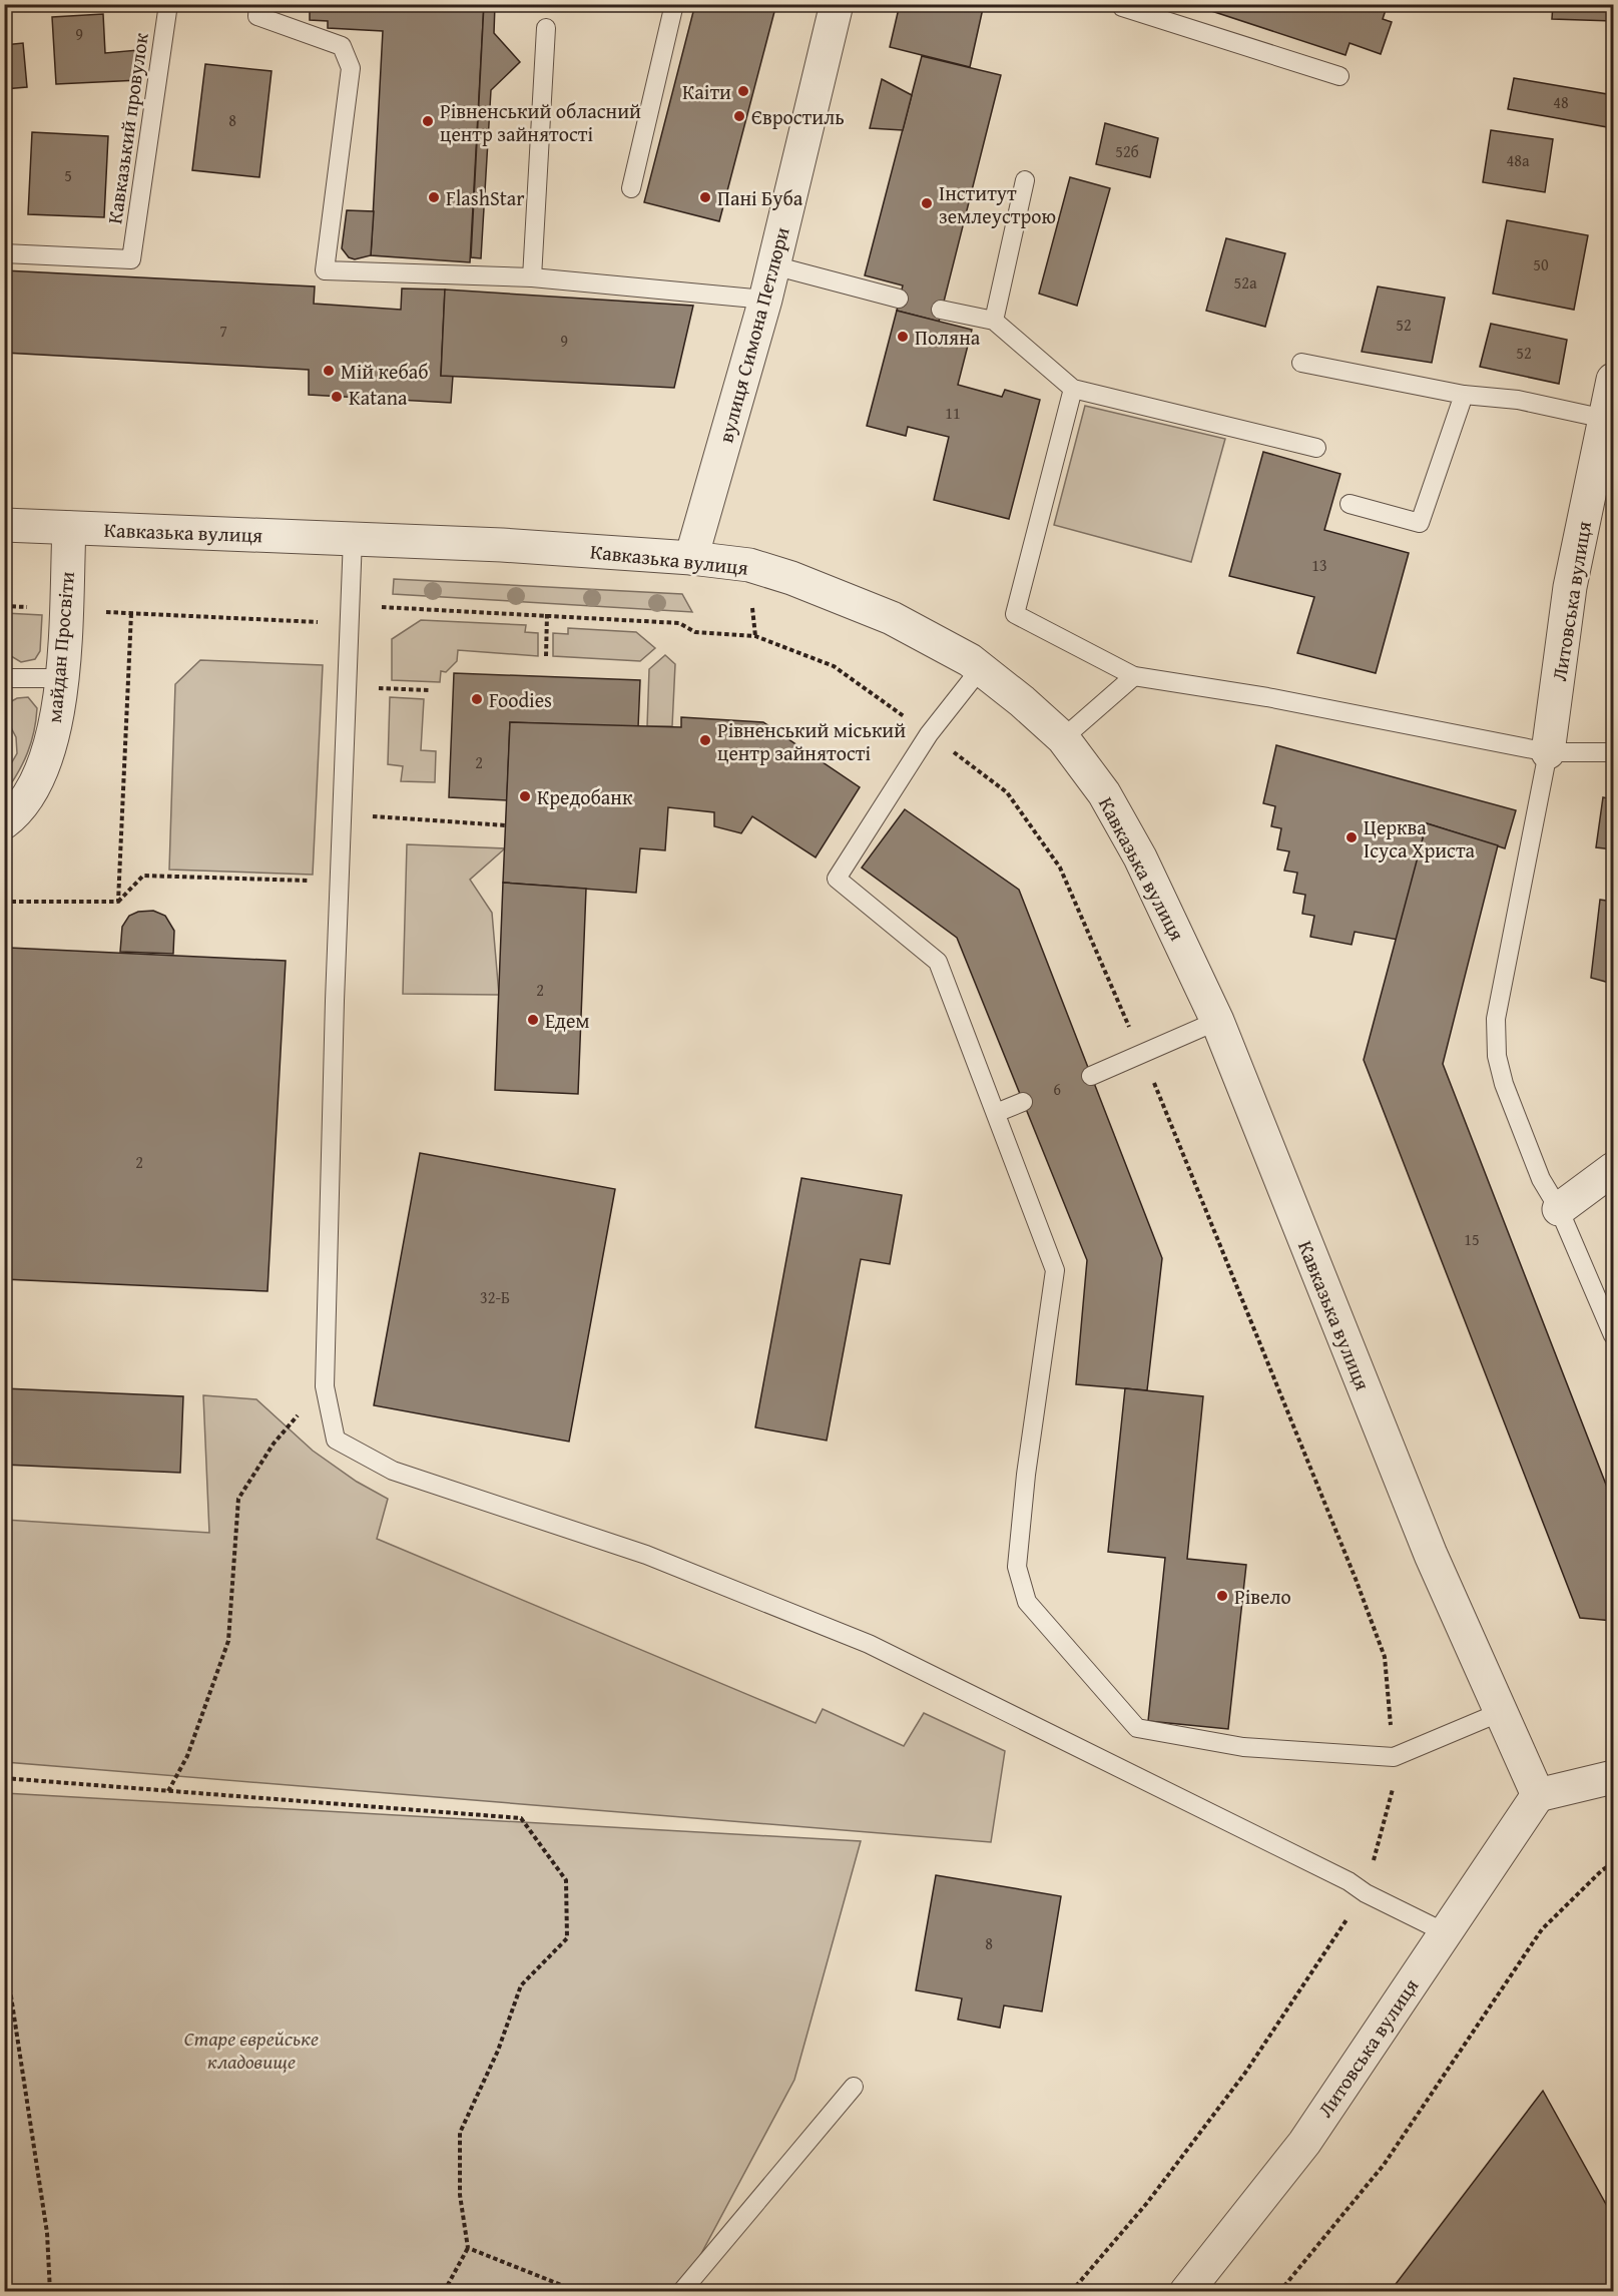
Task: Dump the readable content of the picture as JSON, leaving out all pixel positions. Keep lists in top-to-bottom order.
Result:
{
  "streets": {
    "street": [
      "вулиця Симона Петлюри",
      "Кавказька вулиця",
      "Литовська вулиця",
      "майдан Просвіти"
    ],
    "lane": ["Кавказький провулок"]
  },
  "crossings": [
    ["вулиця Симона Петлюри", "Кавказька вулиця"],
    ["Кавказька вулиця", "Литовська вулиця"],
    ["Кавказька вулиця", "майдан Просвіти"]
  ],
  "parks": ["Старе єврейське кладовище"],
  "places": [
    "Каіти",
    "Євростиль",
    "Рівненський обласний центр зайнятості",
    "FlashStar",
    "Пані Буба",
    "Інститут землеустрою",
    "Поляна",
    "Мій кебаб",
    "Katana",
    "Foodies",
    "Рівненський міський центр зайнятості",
    "Кредобанк",
    "Церква Ісуса Христа",
    "Едем",
    "Рівело"
  ],
  "house_numbers": [
    "9",
    "48",
    "8",
    "52б",
    "48а",
    "5",
    "50",
    "52а",
    "52",
    "7",
    "9",
    "52",
    "11",
    "13",
    "2",
    "2",
    "6",
    "2",
    "15",
    "32-Б",
    "8"
  ]
}
